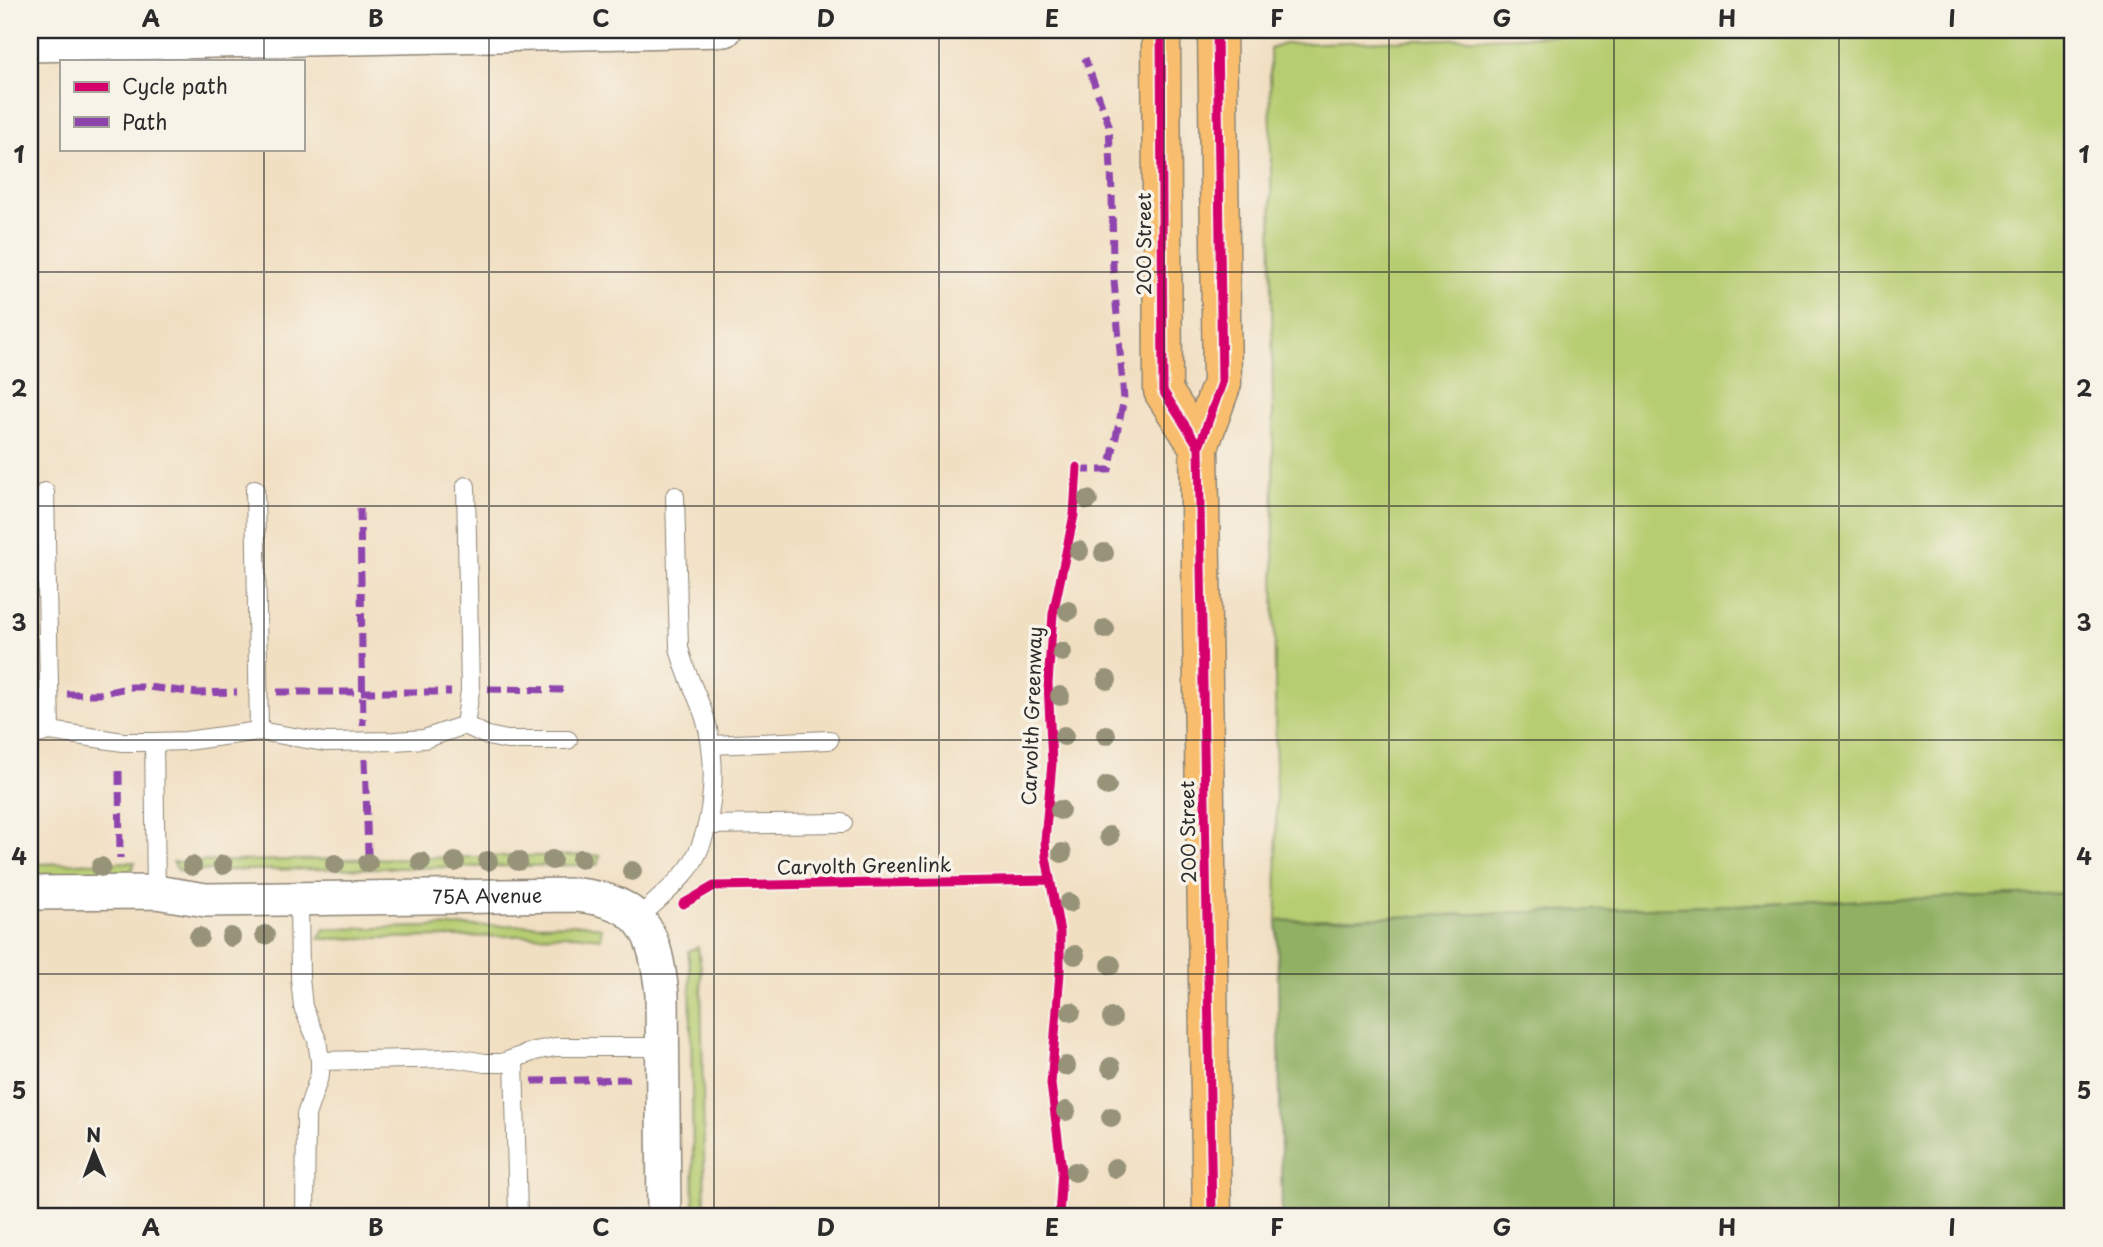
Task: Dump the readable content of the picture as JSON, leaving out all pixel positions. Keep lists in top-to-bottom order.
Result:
{
  "streets": {
    "main road": ["200 Street"],
    "street": ["75A Avenue"],
    "cycle path": ["Carvolth Greenway", "Carvolth Greenlink"]
  },
  "legend": ["Cycle path", "Path"],
  "north": "top",
  "grid": {
    "columns": [
      "A",
      "B",
      "C",
      "D",
      "E",
      "F",
      "G",
      "H",
      "I"
    ],
    "rows": [
      "1",
      "2",
      "3",
      "4",
      "5"
    ]
  }
}
